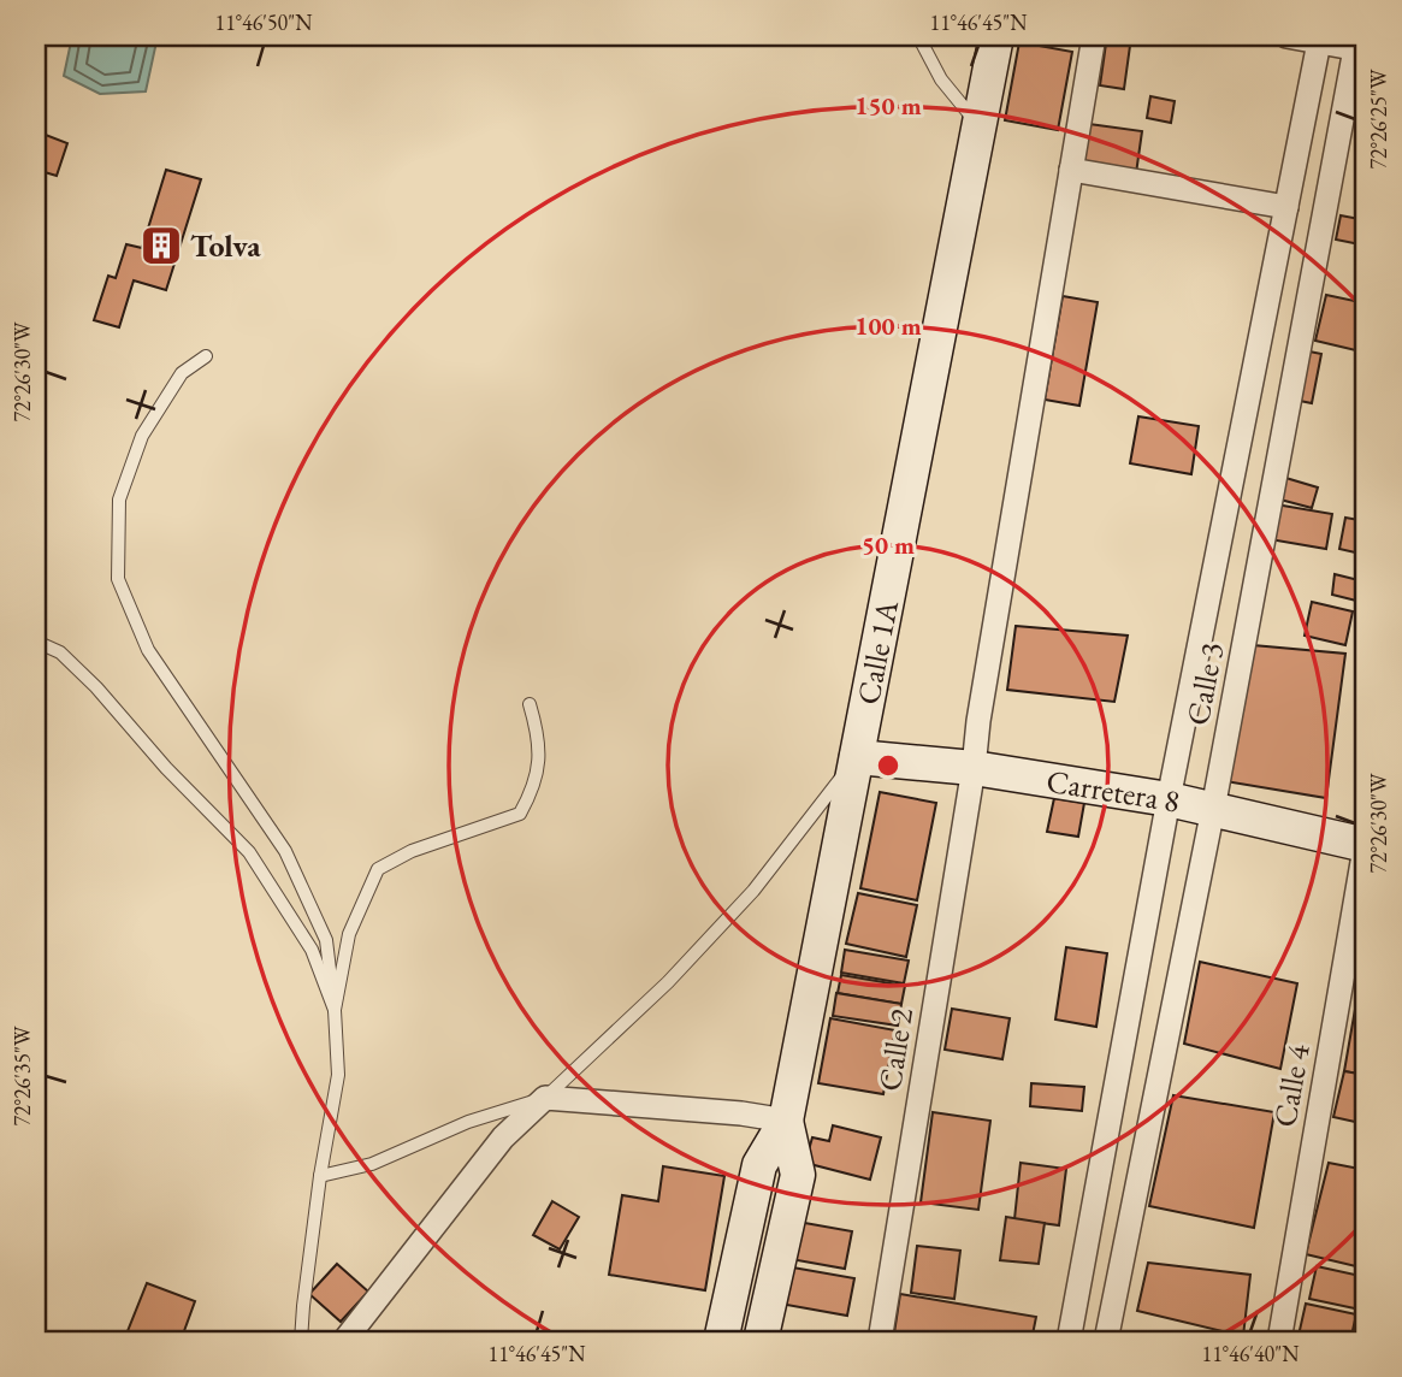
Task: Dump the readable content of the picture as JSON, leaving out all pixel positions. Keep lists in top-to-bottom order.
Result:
{
  "streets": {
    "street": [
      "Calle 1A",
      "Calle 3",
      "Carretera 8",
      "Calle 2",
      "Calle 4"
    ]
  },
  "crossings": [
    ["Calle 1A", "Carretera 8"],
    ["Calle 3", "Carretera 8"],
    ["Carretera 8", "Calle 2"],
    ["Carretera 8", "Calle 4"]
  ],
  "places": {
    "building": ["Tolva"]
  },
  "coordinates": [
    "11°46'50\"N",
    "11°46'45\"N",
    "72°26'25\"W",
    "72°26'30\"W",
    "72°26'35\"W",
    "11°46'40\"N"
  ],
  "rings": ["150 m", "100 m", "50 m"]
}
